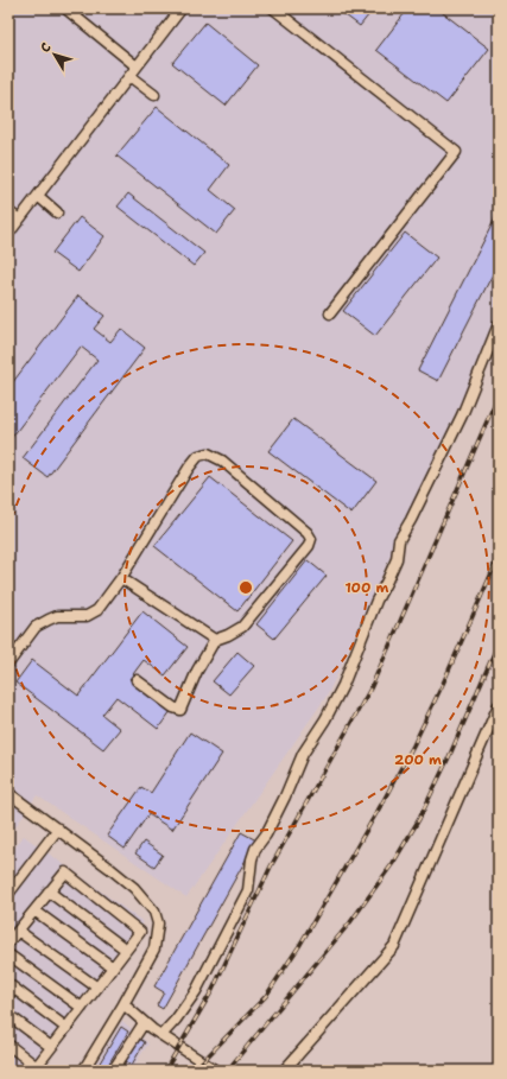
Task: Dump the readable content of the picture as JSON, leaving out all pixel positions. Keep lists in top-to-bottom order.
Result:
{
  "north": "top left",
  "rings": ["100 m", "200 m"]
}
